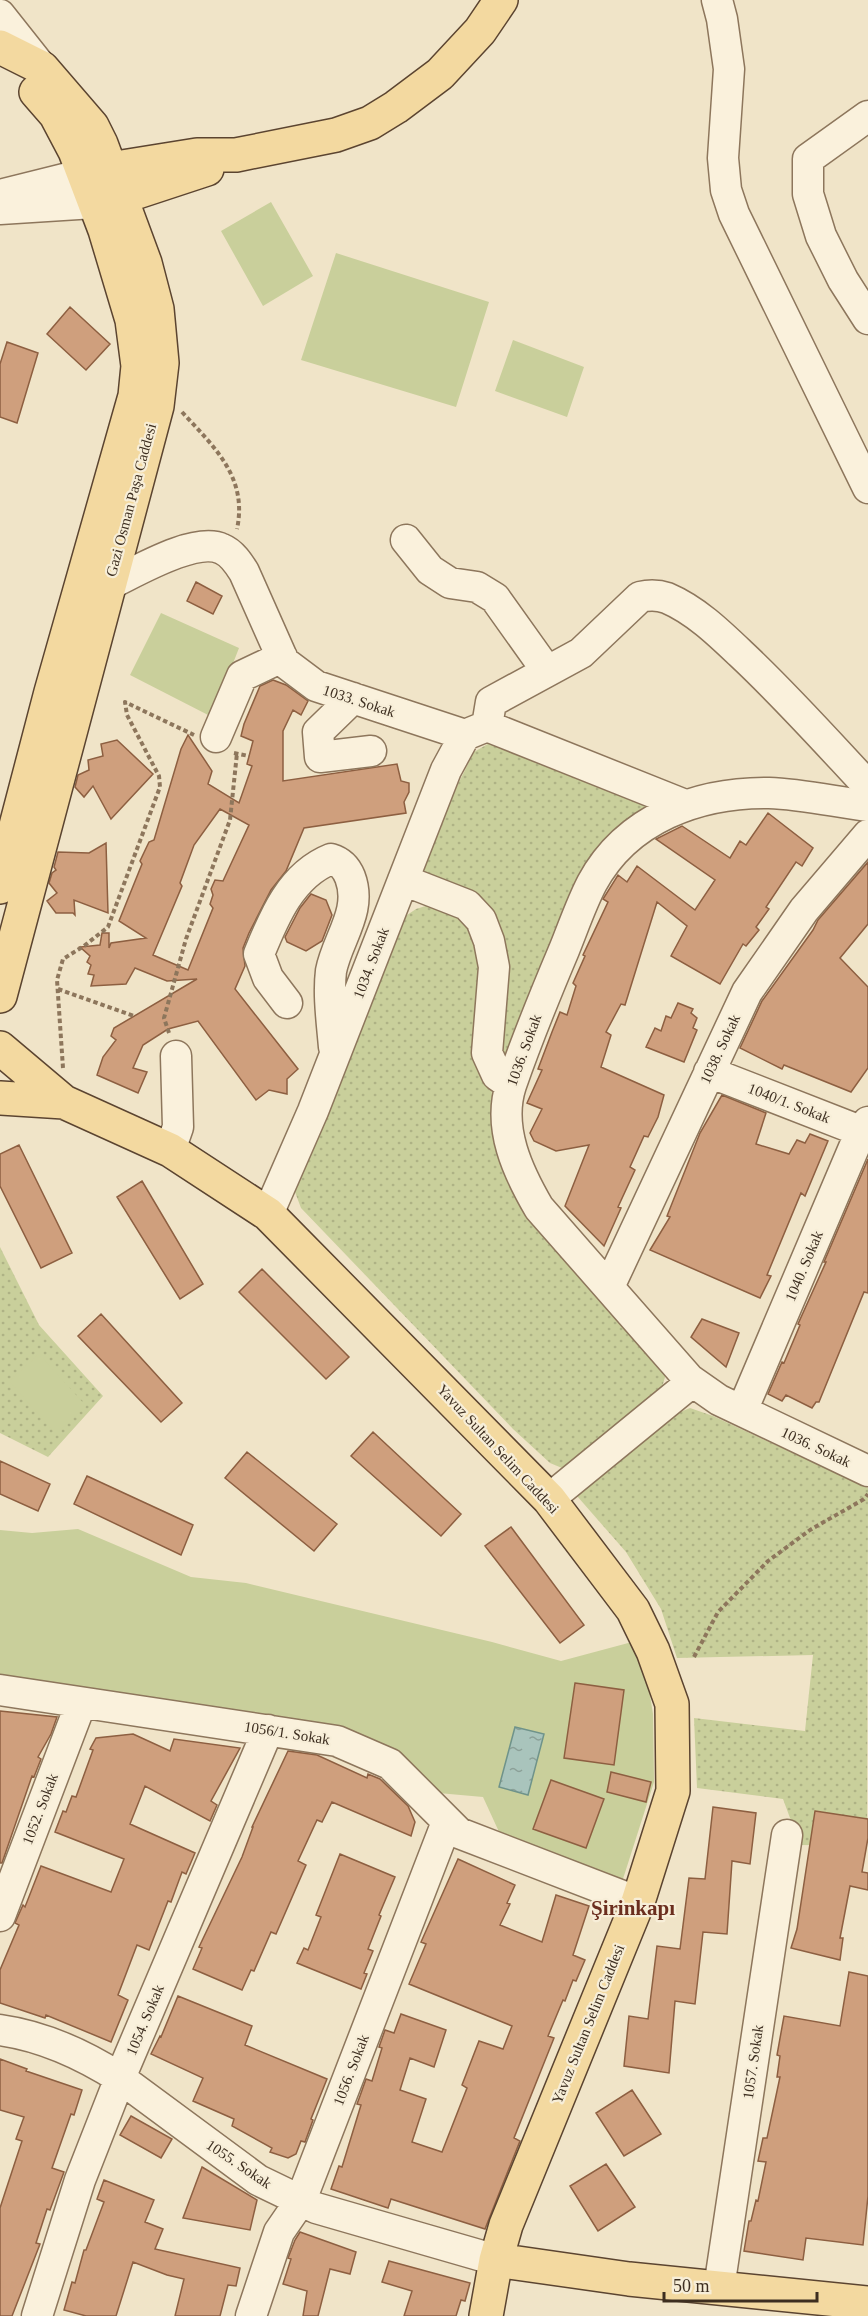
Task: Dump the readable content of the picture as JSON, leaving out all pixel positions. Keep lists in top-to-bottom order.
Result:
{
  "streets": {
    "main road": ["Gazi Osman Paşa Caddesi", "Yavuz Sultan Selim Caddesi"],
    "street": [
      "1033. Sokak",
      "1034. Sokak",
      "1038. Sokak",
      "1036. Sokak",
      "1040/1. Sokak",
      "1040. Sokak",
      "1056/1. Sokak",
      "1052. Sokak",
      "1054. Sokak",
      "1057. Sokak",
      "1056. Sokak",
      "1055. Sokak"
    ]
  },
  "crossings": [
    ["1033. Sokak", "1034. Sokak"],
    ["1033. Sokak", "1036. Sokak"],
    ["1034. Sokak", "Yavuz Sultan Selim Caddesi"],
    ["1038. Sokak", "1036. Sokak"],
    ["1038. Sokak", "1040/1. Sokak"],
    ["1036. Sokak", "1040. Sokak"],
    ["1040/1. Sokak", "1040. Sokak"],
    ["Yavuz Sultan Selim Caddesi", "1056/1. Sokak"],
    ["Yavuz Sultan Selim Caddesi", "1055. Sokak"],
    ["1056/1. Sokak", "1052. Sokak"],
    ["1056/1. Sokak", "1054. Sokak"],
    ["1056/1. Sokak", "1056. Sokak"],
    ["1054. Sokak", "1055. Sokak"],
    ["1056. Sokak", "1055. Sokak"]
  ],
  "districts": ["Şirinkapı"],
  "scale_bar": "50 m"
}
